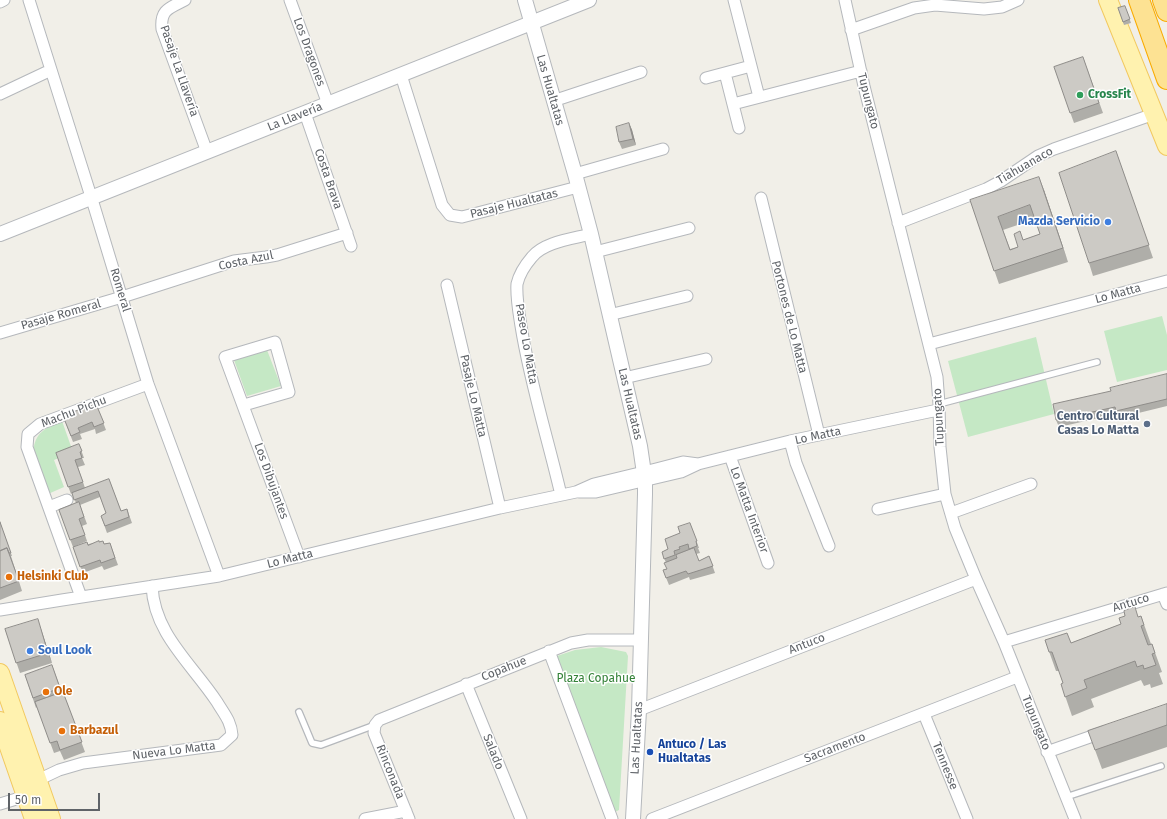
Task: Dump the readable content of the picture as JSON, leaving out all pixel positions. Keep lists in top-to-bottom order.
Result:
{
  "streets": {
    "street": [
      "Los Dragones",
      "Pasaje La Llavería",
      "Las Hualtatas",
      "Tupungato",
      "La Llavería",
      "Tiahuanaco",
      "Costa Brava",
      "Pasaje Hualtatas",
      "Costa Azul",
      "Romeral",
      "Lo Matta",
      "Pasaje Romeral",
      "Portones de Lo Matta",
      "Paseo Lo Matta",
      "Pasaje Lo Matta",
      "Machu Pichu",
      "Los Dibujantes",
      "Lo Matta Interior",
      "Antuco",
      "Copahue",
      "Sacramento",
      "Nueva Lo Matta",
      "Salado",
      "Tennesse",
      "Rinconada"
    ]
  },
  "crossings": [
    ["Los Dragones", "La Llavería"],
    ["Pasaje La Llavería", "La Llavería"],
    ["Las Hualtatas", "La Llavería"],
    ["Las Hualtatas", "Pasaje Hualtatas"],
    ["Las Hualtatas", "Lo Matta"],
    ["Las Hualtatas", "Paseo Lo Matta"],
    ["Las Hualtatas", "Antuco"],
    ["Las Hualtatas", "Copahue"],
    ["Tupungato", "Tiahuanaco"],
    ["Tupungato", "Lo Matta"],
    ["Tupungato", "Antuco"],
    ["Tupungato", "Sacramento"],
    ["La Llavería", "Costa Brava"],
    ["La Llavería", "Pasaje Hualtatas"],
    ["La Llavería", "Romeral"],
    ["Costa Brava", "Costa Azul"],
    ["Costa Azul", "Romeral"],
    ["Costa Azul", "Pasaje Romeral"],
    ["Romeral", "Lo Matta"],
    ["Romeral", "Pasaje Romeral"],
    ["Romeral", "Machu Pichu"],
    ["Lo Matta", "Portones de Lo Matta"],
    ["Lo Matta", "Paseo Lo Matta"],
    ["Lo Matta", "Pasaje Lo Matta"],
    ["Lo Matta", "Machu Pichu"],
    ["Lo Matta", "Los Dibujantes"],
    ["Lo Matta", "Lo Matta Interior"],
    ["Lo Matta", "Nueva Lo Matta"],
    ["Copahue", "Salado"],
    ["Copahue", "Rinconada"],
    ["Sacramento", "Tennesse"]
  ],
  "parks": ["Plaza Copahue"],
  "places": [
    "CrossFit",
    "Mazda Servicio",
    "Centro Cultural Casas Lo Matta",
    "Helsinki Club",
    "Soul Look",
    "Ole",
    "Barbazul",
    "Antuco / Las Hualtatas"
  ],
  "scale_bar": "50 m"
}
